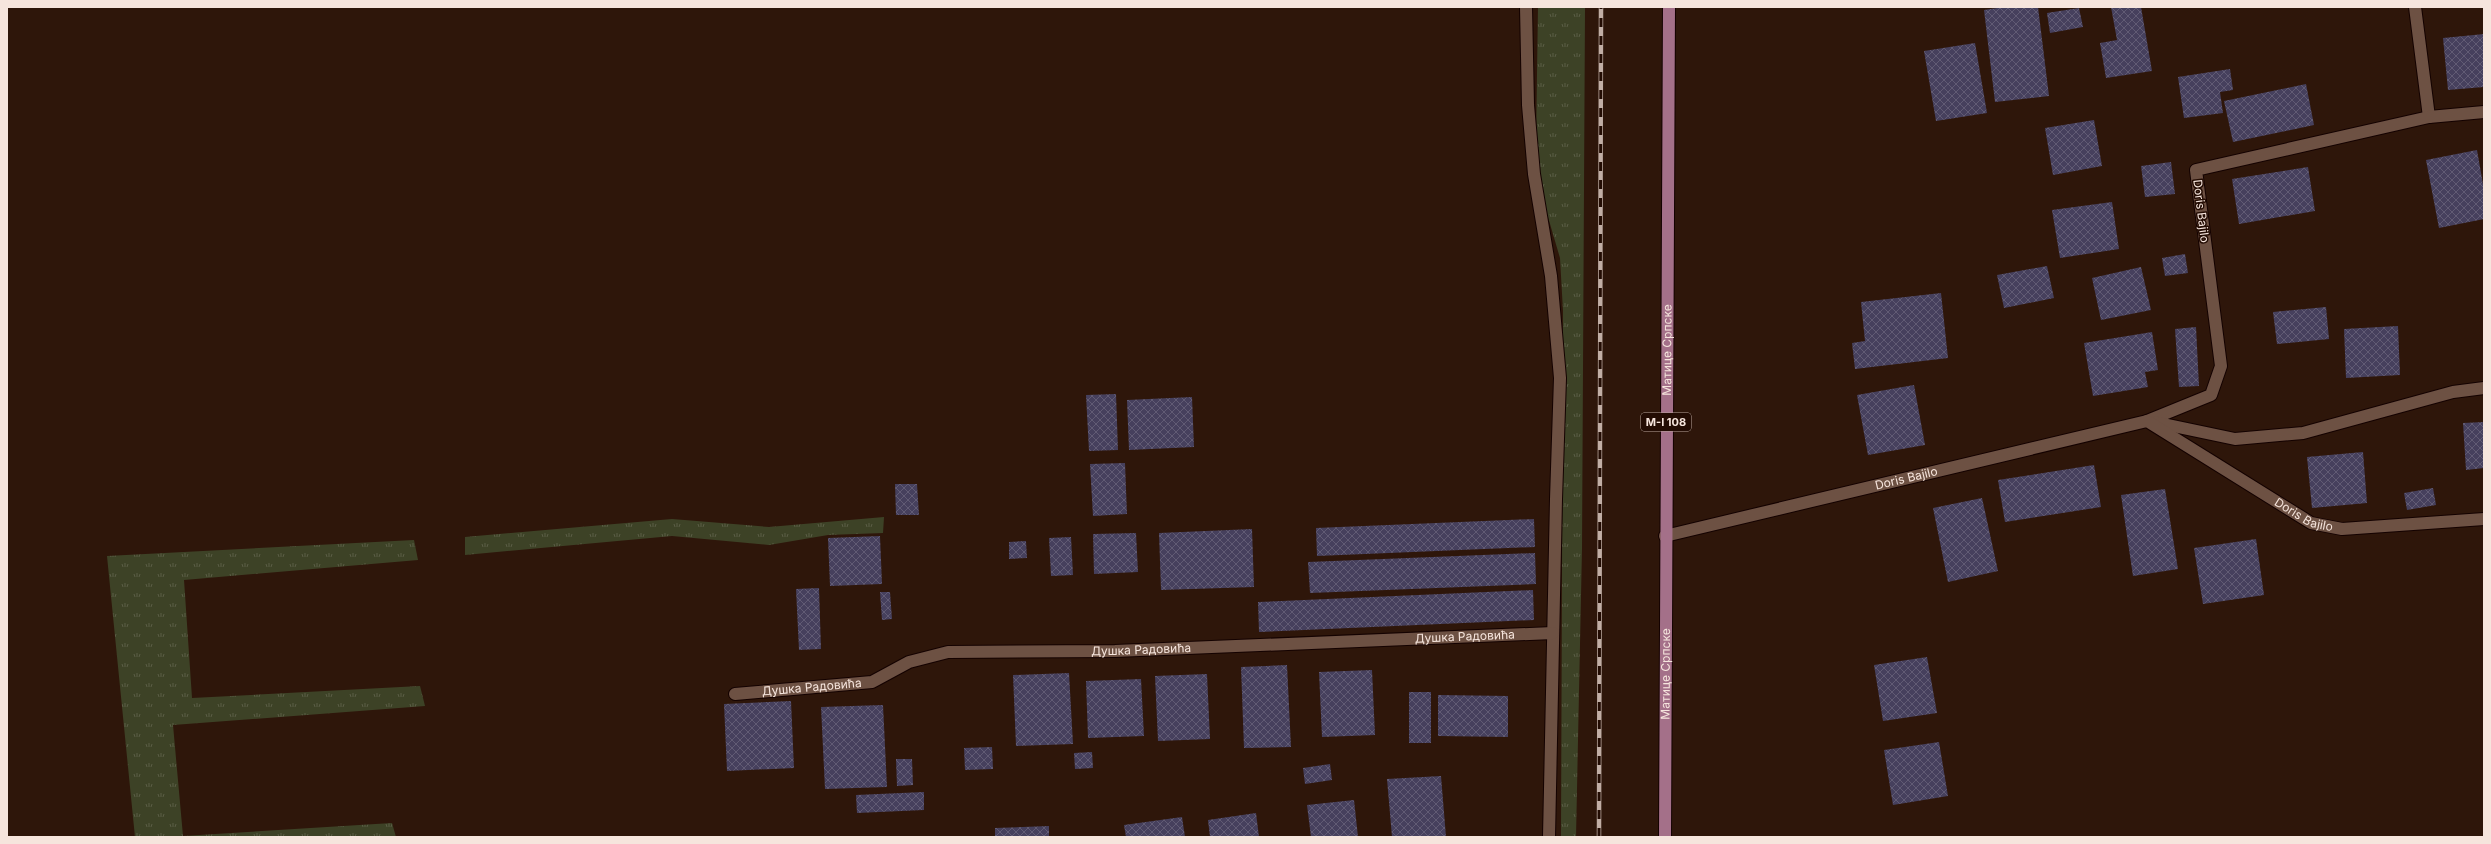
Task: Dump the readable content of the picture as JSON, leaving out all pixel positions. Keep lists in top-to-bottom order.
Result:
{
  "streets": {
    "main road": ["Матице Српске", "M-I 108"],
    "street": ["Doris Bajilo", "Душка Радовића"]
  },
  "crossings": [
    ["Doris Bajilo", "Матице Српске"]
  ]
}
